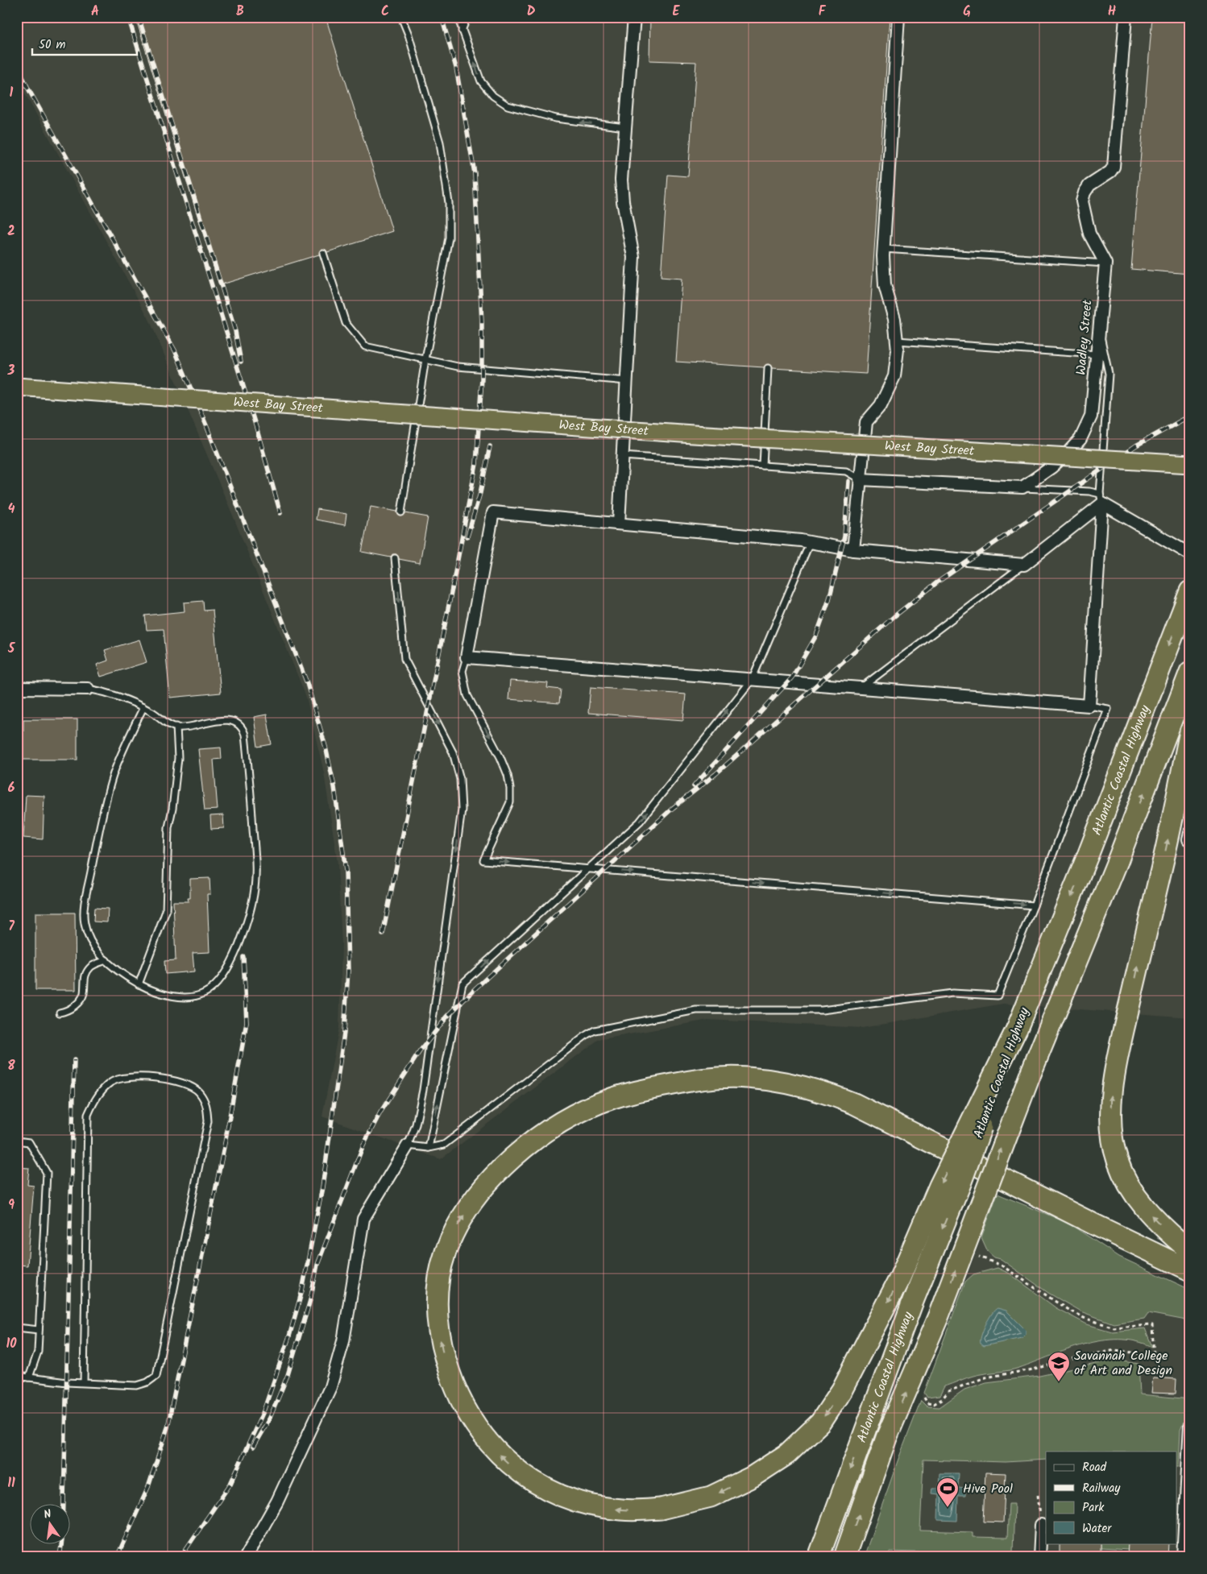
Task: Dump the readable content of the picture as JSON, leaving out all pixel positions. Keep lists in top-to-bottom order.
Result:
{
  "streets": {
    "highway": ["Atlantic Coastal Highway"],
    "main road": ["West Bay Street"],
    "street": ["Wadley Street"]
  },
  "places": {
    "school or university": ["Savannah College of Art and Design"],
    "sports": ["Hive Pool"]
  },
  "legend": [
    "Road",
    "Railway",
    "Park",
    "Water"
  ],
  "scale_bar": "50 m",
  "north": "top",
  "grid": {
    "columns": [
      "A",
      "B",
      "C",
      "D",
      "E",
      "F",
      "G",
      "H"
    ],
    "rows": [
      "1",
      "2",
      "3",
      "4",
      "5",
      "6",
      "7",
      "8",
      "9",
      "10",
      "11"
    ]
  }
}
